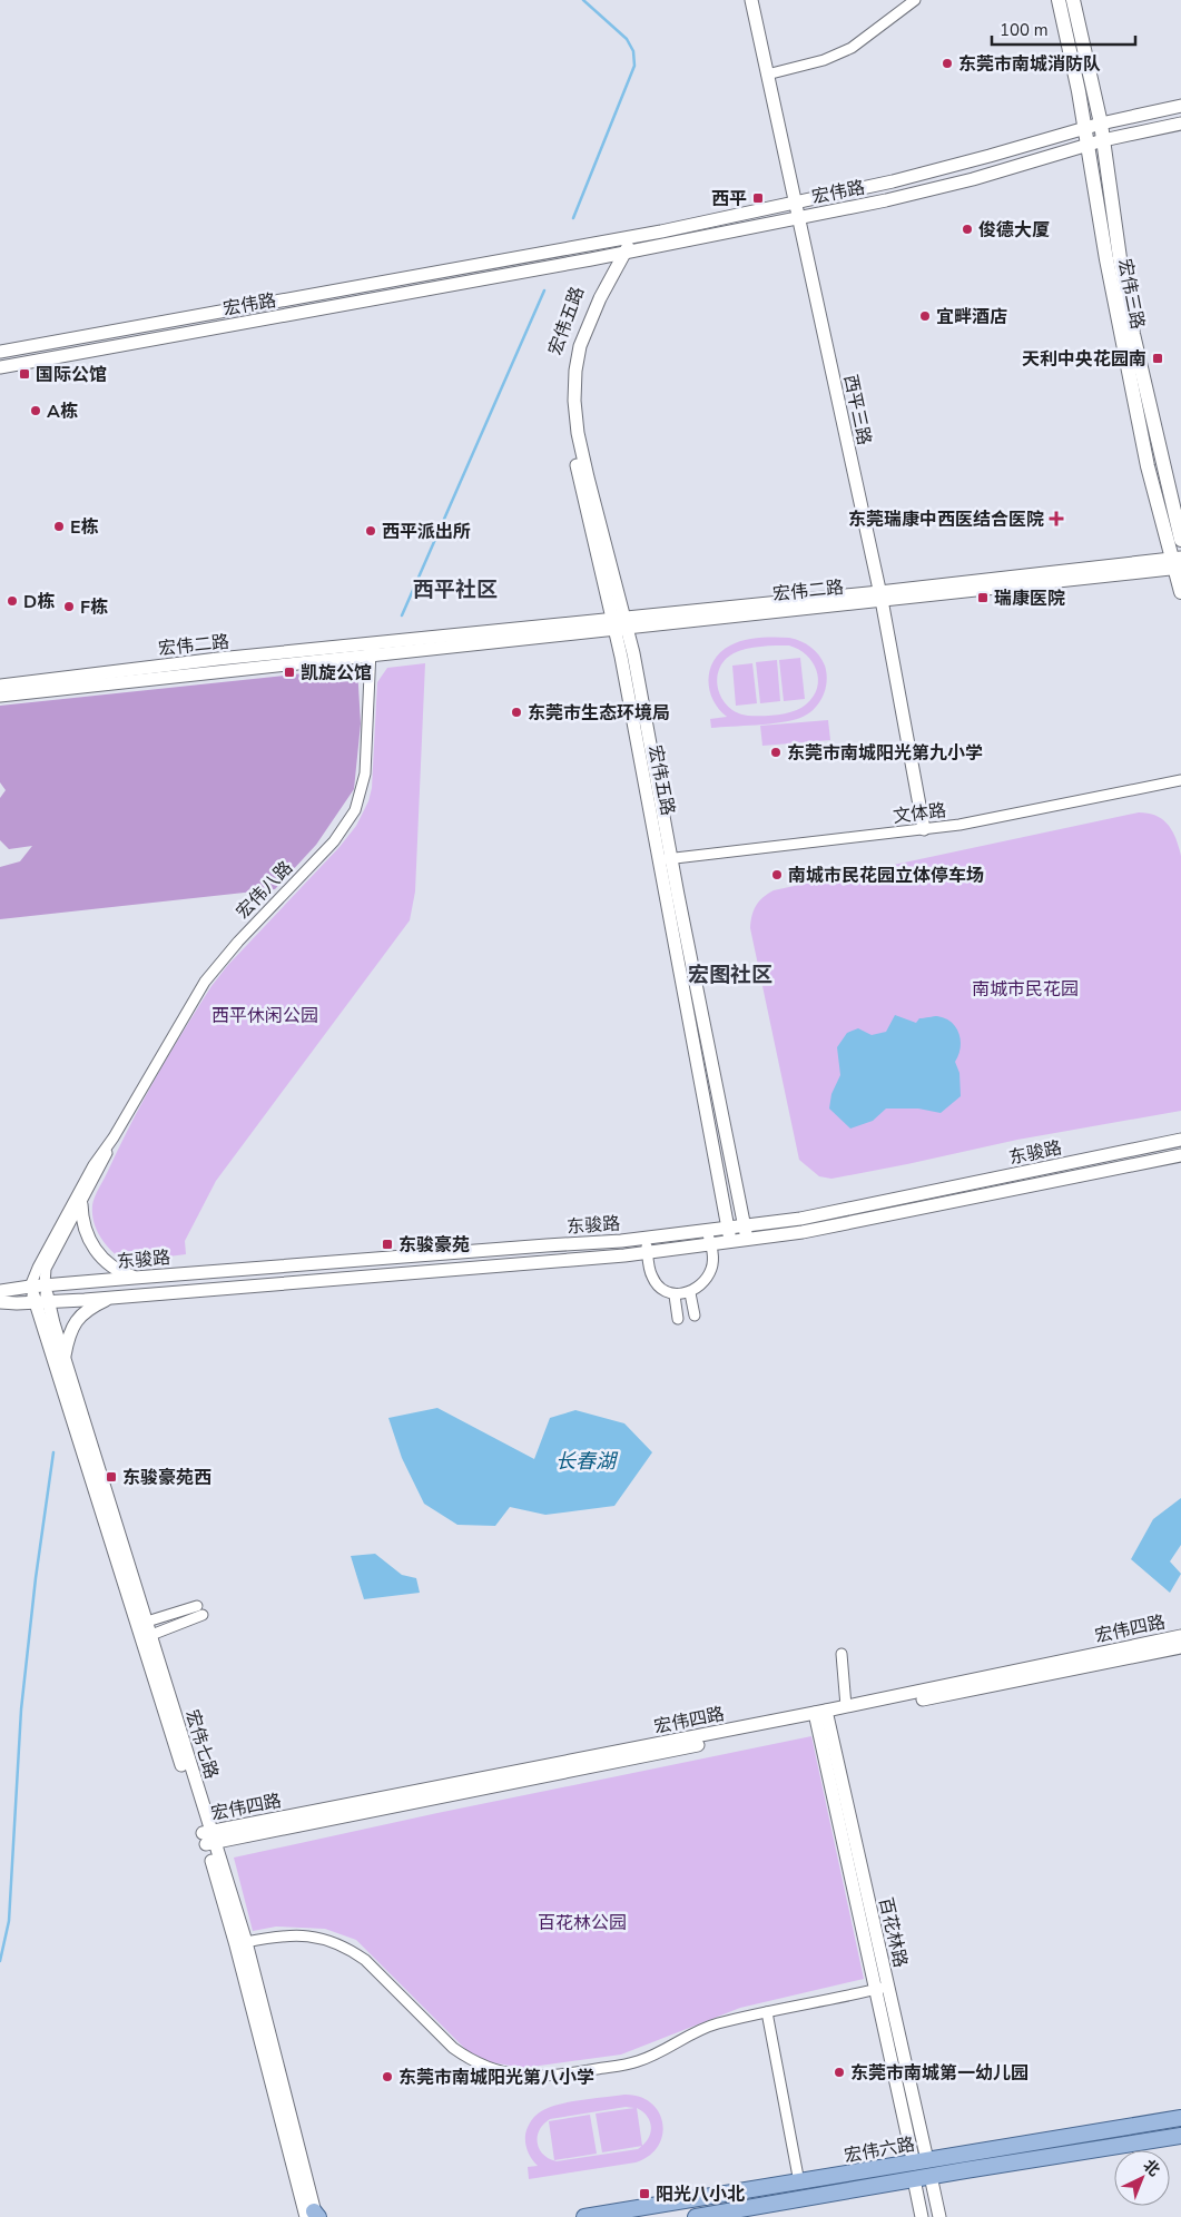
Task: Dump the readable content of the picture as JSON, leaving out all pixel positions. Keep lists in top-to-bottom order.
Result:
{
  "streets": {
    "main road": ["宏伟三路", "宏伟六路"],
    "street": [
      "宏伟路",
      "宏伟五路",
      "西平三路",
      "宏伟二路",
      "文体路",
      "宏伟八路",
      "东骏路",
      "宏伟四路",
      "宏伟七路",
      "百花林路"
    ]
  },
  "crossings": [
    ["宏伟路", "宏伟三路"],
    ["宏伟路", "宏伟五路"],
    ["宏伟路", "西平三路"],
    ["宏伟三路", "宏伟二路"],
    ["宏伟五路", "宏伟二路"],
    ["宏伟五路", "文体路"],
    ["宏伟五路", "东骏路"],
    ["西平三路", "宏伟二路"],
    ["西平三路", "文体路"],
    ["宏伟二路", "宏伟八路"],
    ["宏伟八路", "东骏路"],
    ["宏伟八路", "宏伟七路"],
    ["东骏路", "宏伟七路"],
    ["宏伟四路", "宏伟七路"],
    ["宏伟四路", "百花林路"],
    ["百花林路", "宏伟六路"]
  ],
  "districts": ["西平社区", "宏图社区"],
  "water": ["长春湖"],
  "parks": ["南城市民花园", "西平休闲公园", "百花林公园"],
  "places": {
    "other": [
      "东莞市南城消防队",
      "俊德大厦",
      "宜畔酒店",
      "A栋",
      "E栋",
      "西平派出所",
      "D栋",
      "F栋",
      "东莞市生态环境局",
      "东莞市南城阳光第九小学",
      "南城市民花园立体停车场",
      "东莞市南城第一幼儿园",
      "东莞市南城阳光第八小学"
    ],
    "transit": [
      "西平",
      "天利中央花园南",
      "国际公馆",
      "瑞康医院",
      "凯旋公馆",
      "东骏豪苑",
      "东骏豪苑西",
      "阳光八小北"
    ],
    "health": ["东莞瑞康中西医结合医院"]
  },
  "scale_bar": "100 m",
  "north": "top right"
}
